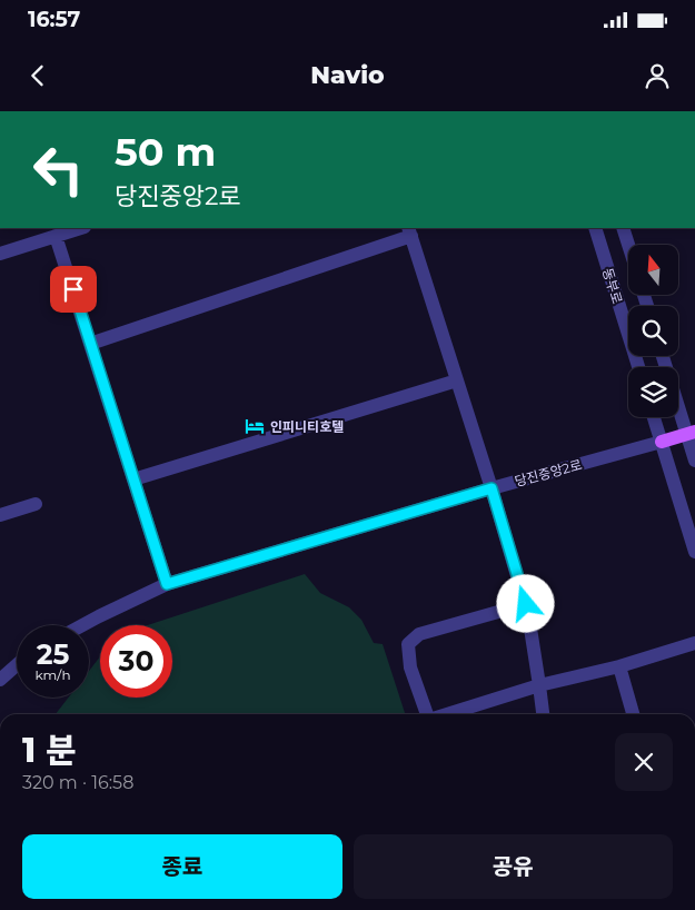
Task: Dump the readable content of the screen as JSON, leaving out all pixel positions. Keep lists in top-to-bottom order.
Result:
{
  "streets": {
    "street": ["동부로", "당진중앙2로"]
  },
  "places": {
    "hotel": ["인피니티호텔"]
  },
  "north": "top",
  "page": {
    "status": "16:57",
    "header": "Navio",
    "turn": ["50 m", "당진중앙2로"],
    "speed": "25 km/h",
    "limit": "30",
    "heading": ["1 분", "320 m · 16:58"],
    "buttons": ["종료", "공유"]
  }
}
